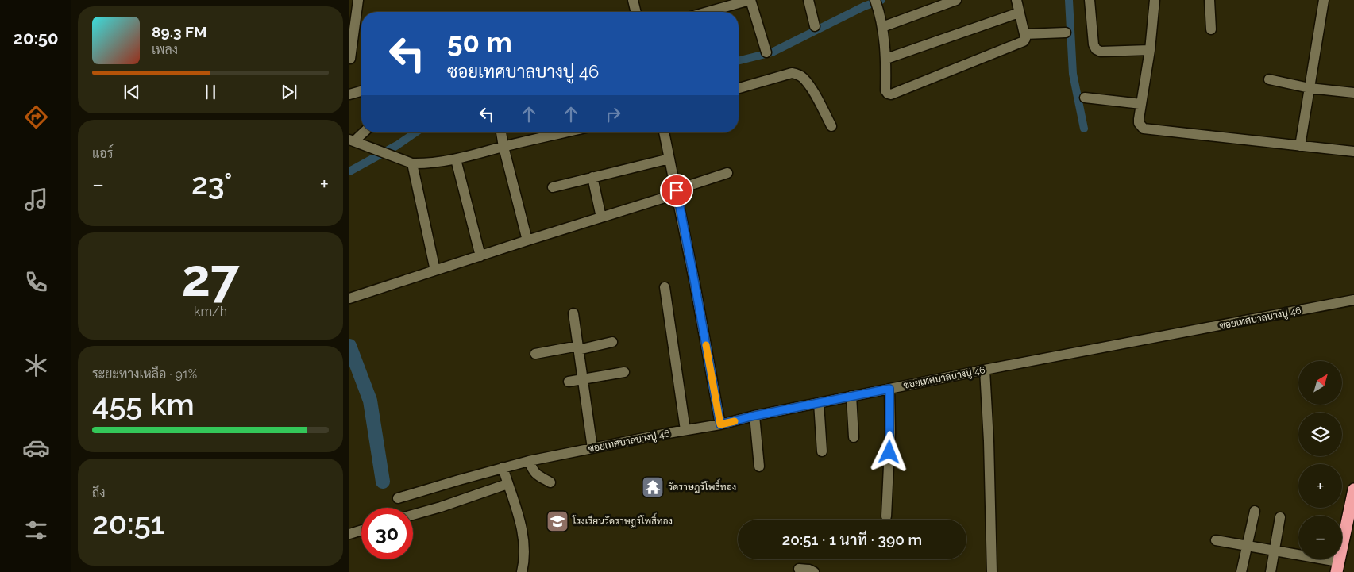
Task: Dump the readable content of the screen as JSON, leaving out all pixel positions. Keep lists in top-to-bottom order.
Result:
{
  "streets": {
    "street": ["ซอยเทศบาลบางปู 46"]
  },
  "places": {
    "temple": ["วัดราษฎร์โพธิ์ทอง"],
    "school or university": ["โรงเรียนวัดราษฏร์โพธิ์ทอง"]
  },
  "north": "top right",
  "page": {
    "tabs": "20:50",
    "turn": ["50 m", "ซอยเทศบาลบางปู 46"],
    "song": ["89.3 FM", "เพลง"],
    "tile": [
      "แอร์",
      ["27", "km/h"],
      ["ระยะทางเหลือ · 91%", "455 km"],
      ["ถึง", "20:51"]
    ],
    "heat": ["−", "23°", "+"],
    "map_buttons": ["+", "−"],
    "limit": "30",
    "trip": "20:51 · 1 นาที · 390 m"
  }
}
